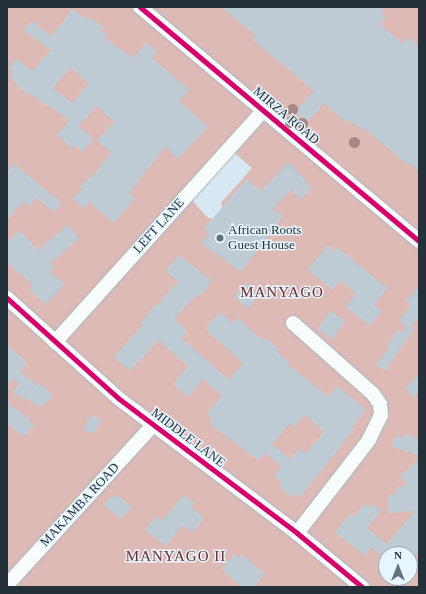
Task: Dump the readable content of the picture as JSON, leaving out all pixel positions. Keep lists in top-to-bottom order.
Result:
{
  "streets": {
    "street": [
      "MIRZA ROAD",
      "LEFT LANE",
      "MIDDLE LANE",
      "MAKAMBA ROAD"
    ]
  },
  "crossings": [
    ["MIRZA ROAD", "LEFT LANE"],
    ["LEFT LANE", "MIDDLE LANE"],
    ["MIDDLE LANE", "MAKAMBA ROAD"]
  ],
  "districts": ["MANYAGO", "MANYAGO II"],
  "places": ["African Roots Guest House"],
  "north": "top"
}
